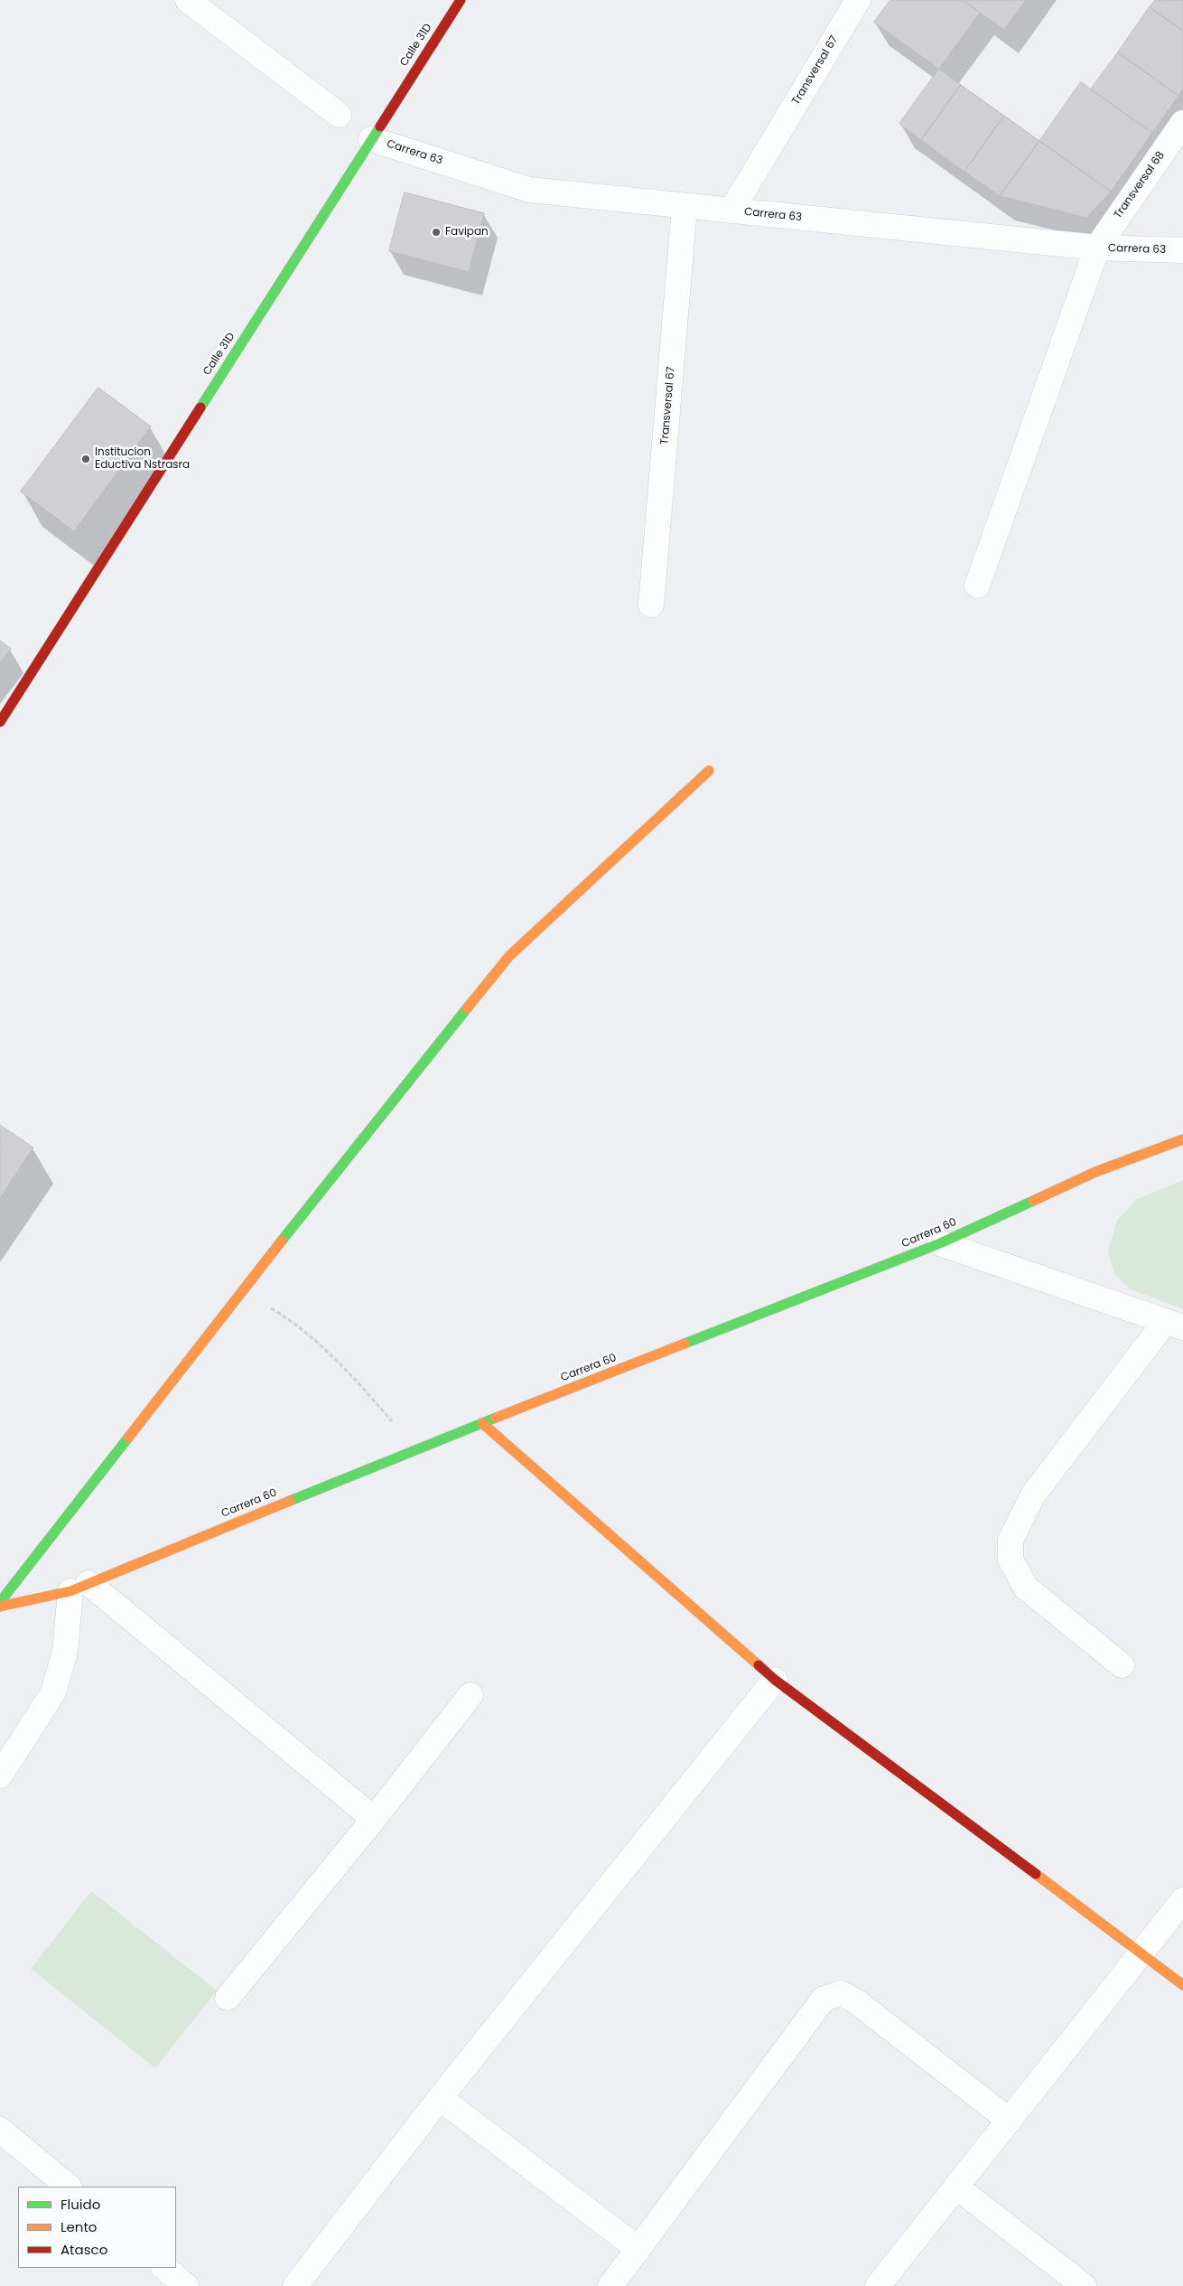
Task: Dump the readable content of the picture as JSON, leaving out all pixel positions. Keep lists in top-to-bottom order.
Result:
{
  "streets": {
    "street": [
      "Calle 31D",
      "Transversal 67",
      "Carrera 63",
      "Transversal 68",
      "Carrera 60"
    ]
  },
  "crossings": [
    ["Calle 31D", "Carrera 63"],
    ["Transversal 67", "Carrera 63"],
    ["Carrera 63", "Transversal 68"]
  ],
  "places": ["Favipan", "Institucion Eductiva Nstrasra"],
  "legend": ["Fluido", "Lento", "Atasco"]
}
